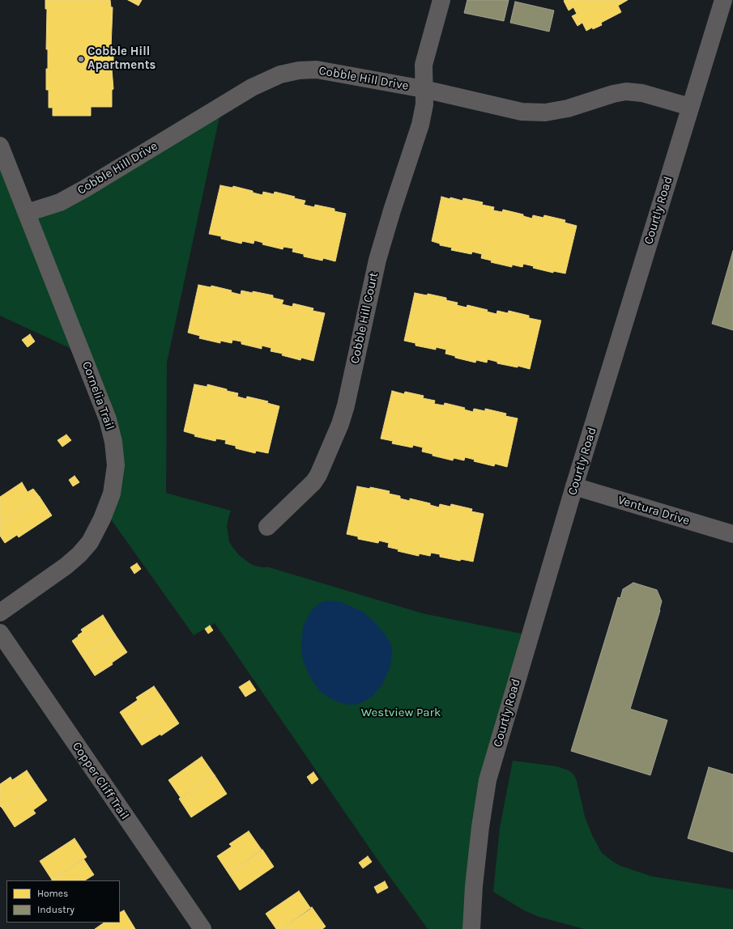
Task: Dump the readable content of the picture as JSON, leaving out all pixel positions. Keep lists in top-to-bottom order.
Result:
{
  "streets": {
    "street": [
      "Cobble Hill Drive",
      "Courtly Road",
      "Cobble Hill Court",
      "Cornelia Trail",
      "Ventura Drive",
      "Copper Cliff Trail"
    ]
  },
  "crossings": [
    ["Cobble Hill Drive", "Courtly Road"],
    ["Cobble Hill Drive", "Cobble Hill Court"],
    ["Cobble Hill Drive", "Cornelia Trail"],
    ["Courtly Road", "Ventura Drive"]
  ],
  "parks": ["Westview Park"],
  "places": ["Cobble Hill Apartments"],
  "legend": ["Homes", "Industry"]
}
